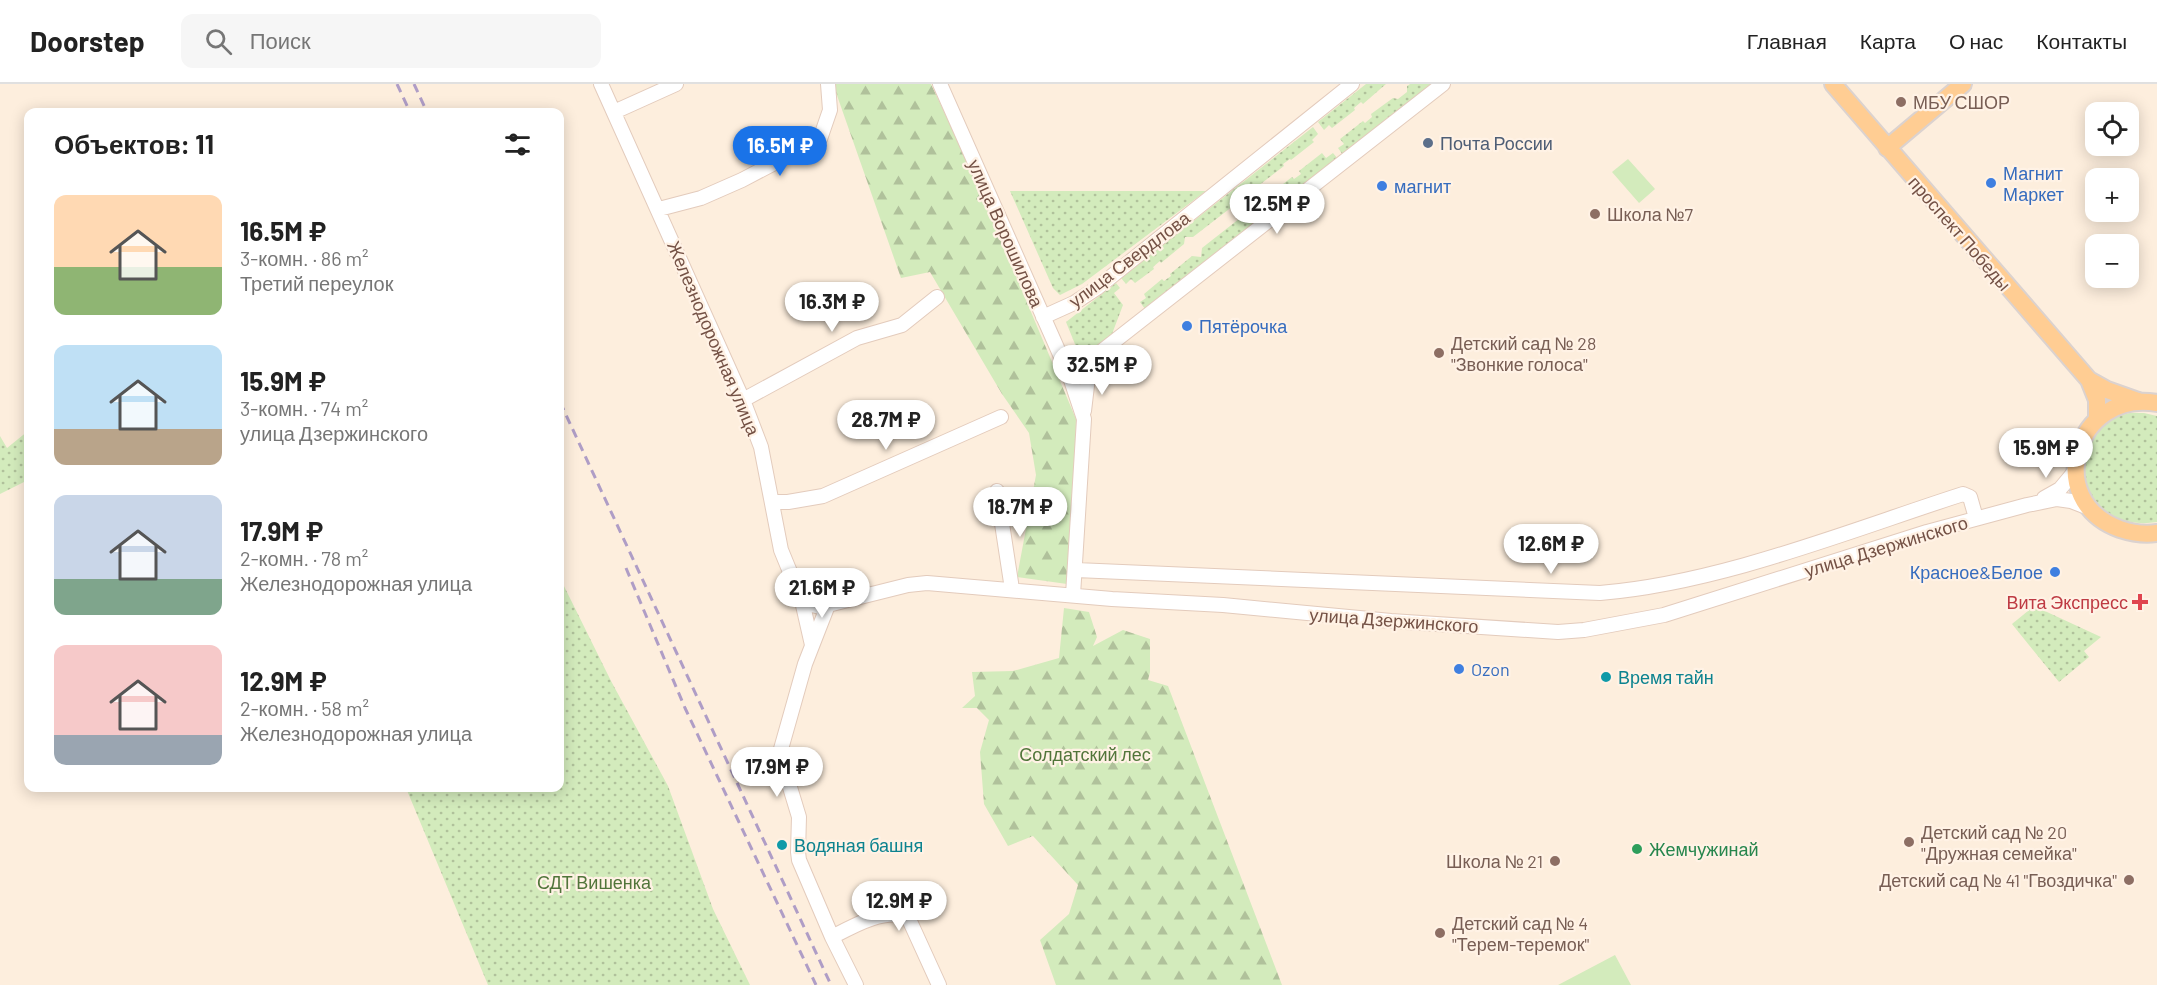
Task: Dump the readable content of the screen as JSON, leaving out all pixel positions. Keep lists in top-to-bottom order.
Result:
{
  "streets": {
    "main road": ["проспект Победы"],
    "street": [
      "улица Ворошилова",
      "улица Свердлова",
      "Железнодорожная улица",
      "улица Дзержинского"
    ]
  },
  "crossings": [
    ["улица Ворошилова", "улица Свердлова"],
    ["улица Ворошилова", "улица Дзержинского"],
    ["Железнодорожная улица", "улица Дзержинского"]
  ],
  "parks": ["Солдатский лес", "СДТ Вишенка"],
  "places": {
    "other": [
      "МБУ СШОР",
      "Почта России",
      "Магнит Маркет",
      "магнит",
      "Школа №7",
      "Пятёрочка",
      "Детский сад № 28 \"Звонкие голоса\"",
      "Красное&Белое",
      "Ozon",
      "Время тайн",
      "Детский сад № 20 \"Дружная семейка\"",
      "Водяная башня",
      "Жемчужинай",
      "Школа № 21",
      "Детский сад № 41 \"Гвоздичка\"",
      "Детский сад № 4 \"Терем-теремок\""
    ],
    "health": ["Вита Экспресс"]
  },
  "page": {
    "header": "Doorstep",
    "search": "Поиск",
    "nav": [
      "Главная",
      "Карта",
      "О нас",
      "Контакты"
    ],
    "map_buttons": ["+", "−"],
    "heading": "Объектов: 11",
    "price": [
      "16.5M ₽",
      "12.5M ₽",
      "16.3M ₽",
      "32.5M ₽",
      "28.7M ₽",
      "15.9M ₽",
      "18.7M ₽",
      "12.6M ₽",
      "21.6M ₽",
      "17.9M ₽",
      "12.9M ₽"
    ],
    "list": [
      {
        "name": "16.5M ₽",
        "note": "3-комн. · 86 m² · Третий переулок"
      },
      {
        "name": "15.9M ₽",
        "note": "3-комн. · 74 m² · улица Дзержинского"
      },
      {
        "name": "17.9M ₽",
        "note": "2-комн. · 78 m² · Железнодорожная улица"
      },
      {
        "name": "12.9M ₽",
        "note": "2-комн. · 58 m² · Железнодорожная улица"
      }
    ]
  }
}
